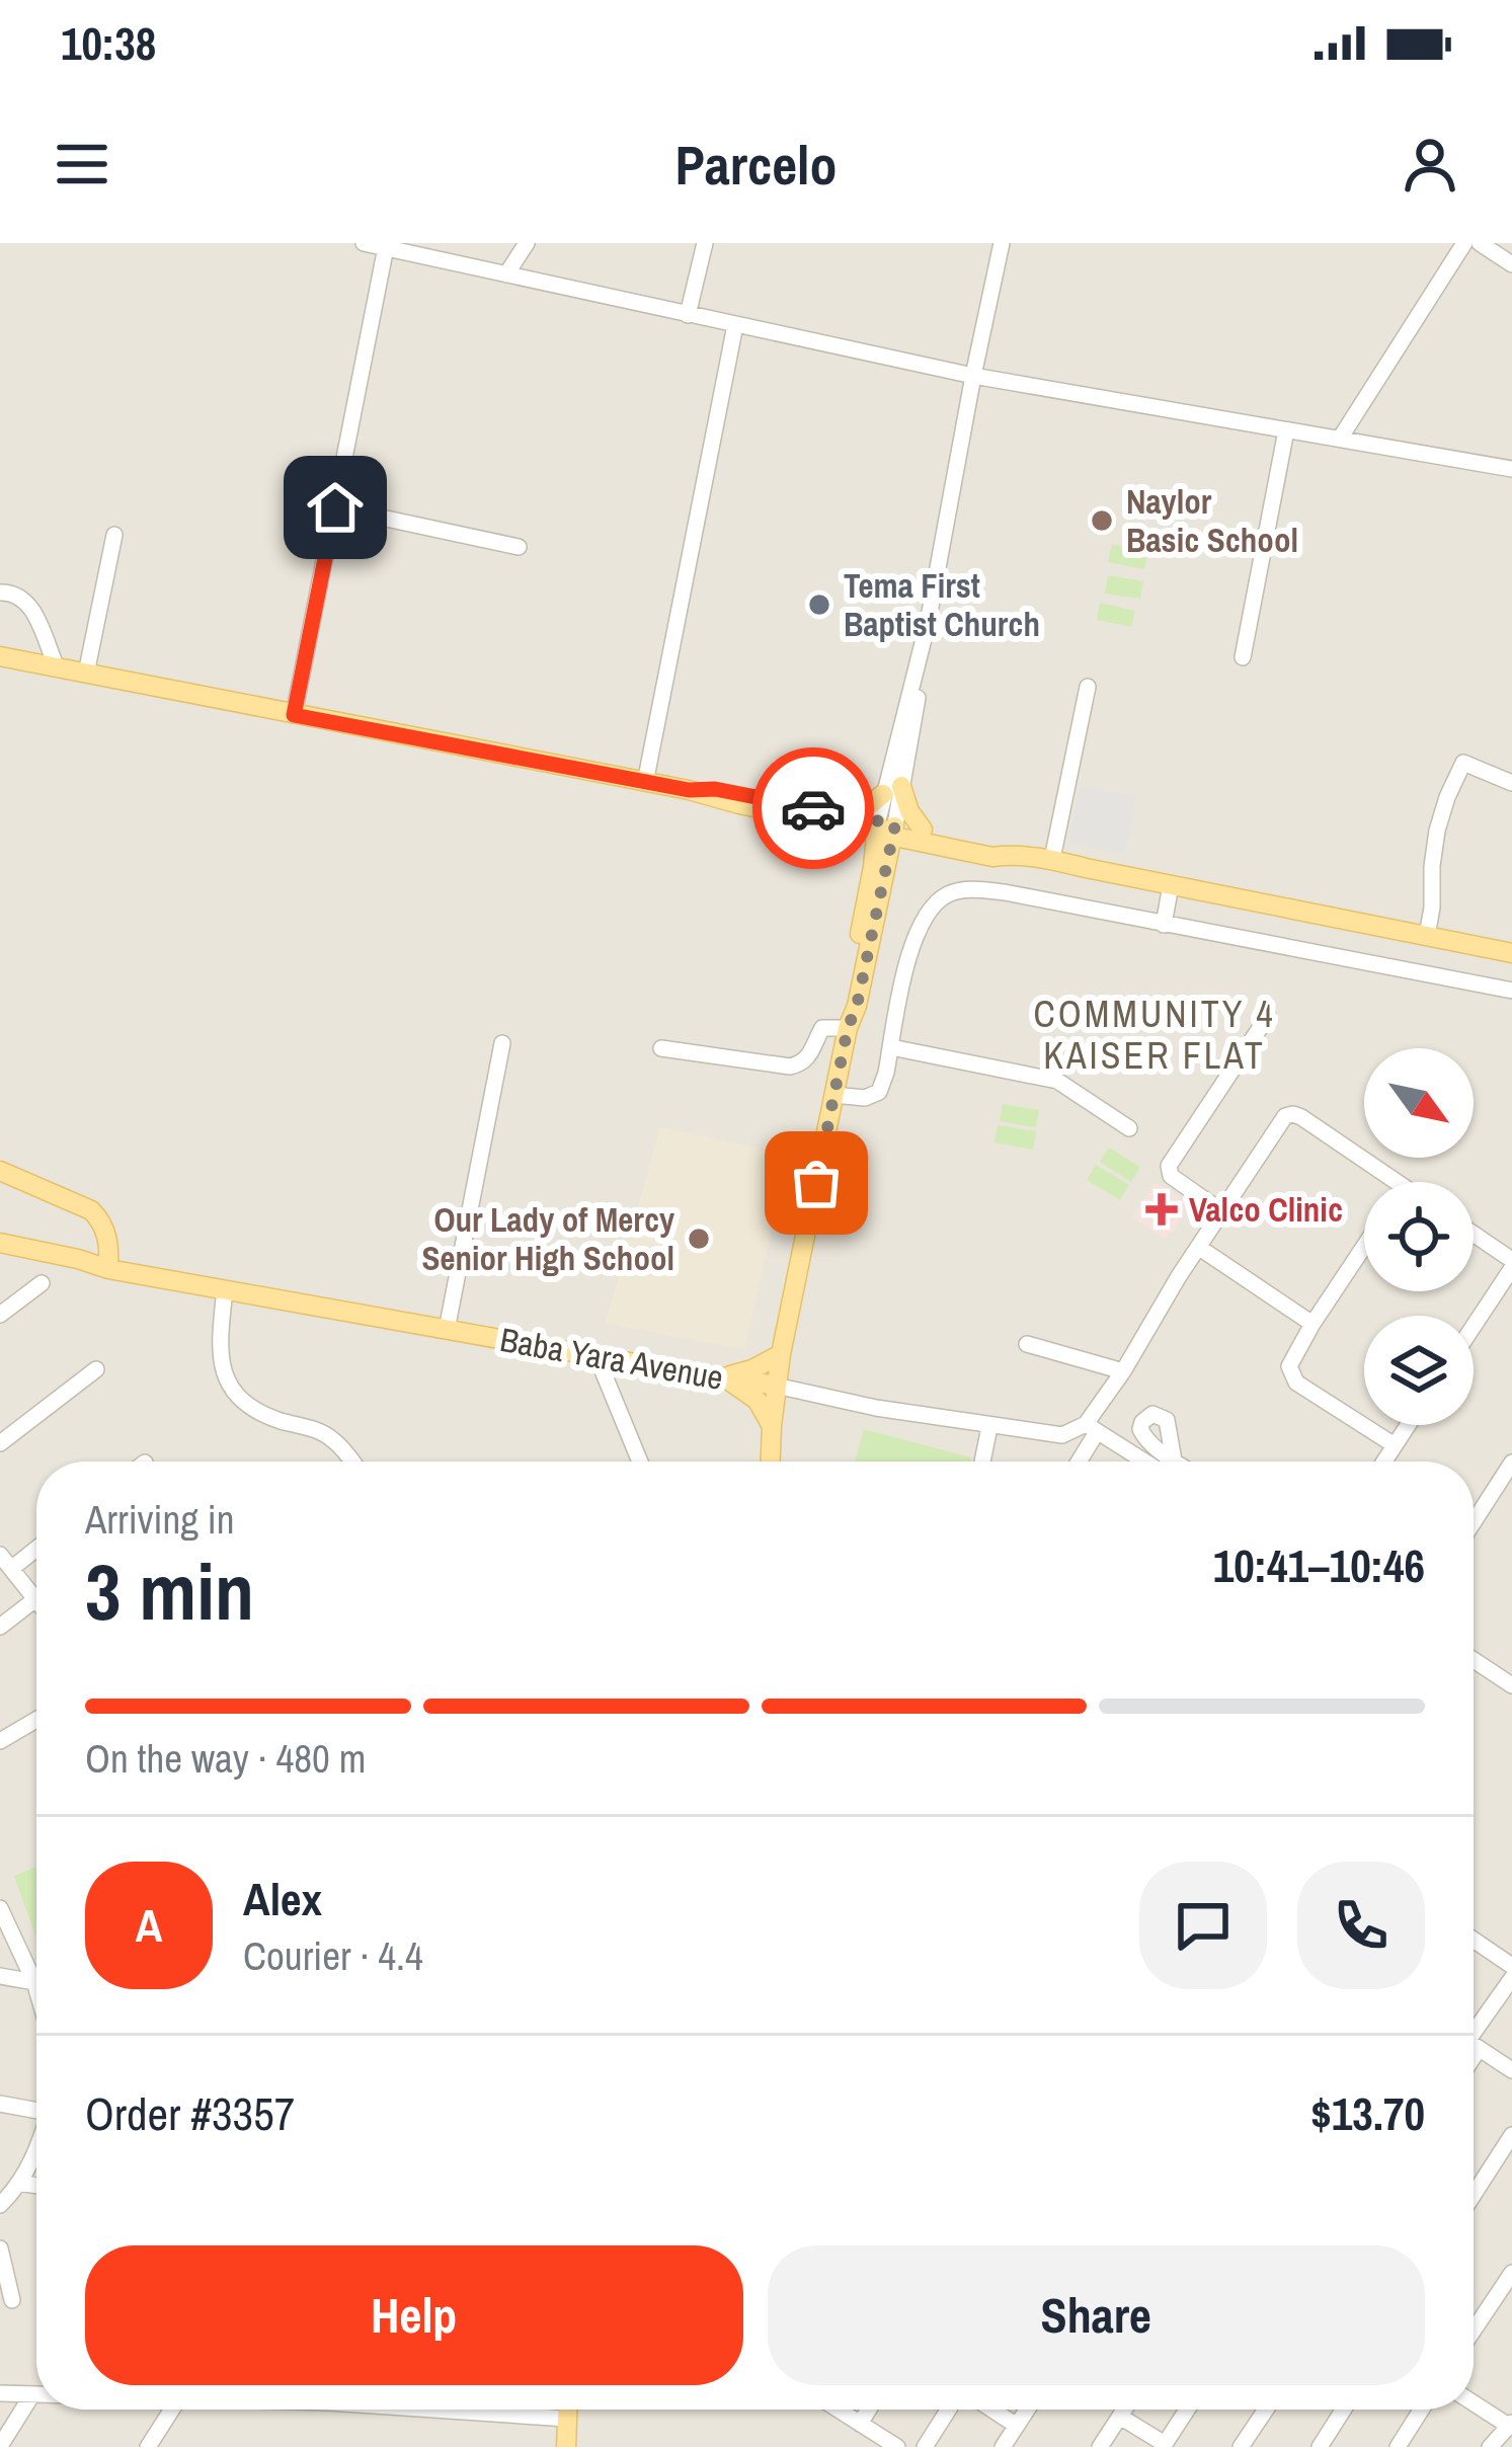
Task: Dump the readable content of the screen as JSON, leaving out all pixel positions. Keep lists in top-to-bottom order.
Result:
{
  "streets": {
    "main road": ["Baba Yara Avenue"]
  },
  "districts": ["COMMUNITY 4 KAISER FLAT"],
  "places": {
    "other": ["Naylor Basic School", "Tema First Baptist Church", "Our Lady of Mercy Senior High School"],
    "health": ["Valco Clinic"]
  },
  "north": "bottom right",
  "page": {
    "status": "10:38",
    "header": "Parcelo",
    "heading": ["3 min", "Arriving in", "10:41–10:46"],
    "panel": [
      "Alex",
      "Courier · 4.4",
      "Order #3357",
      "$13.70"
    ],
    "bar": "On the way · 480 m",
    "round": "A",
    "buttons": ["Help", "Share"]
  }
}
